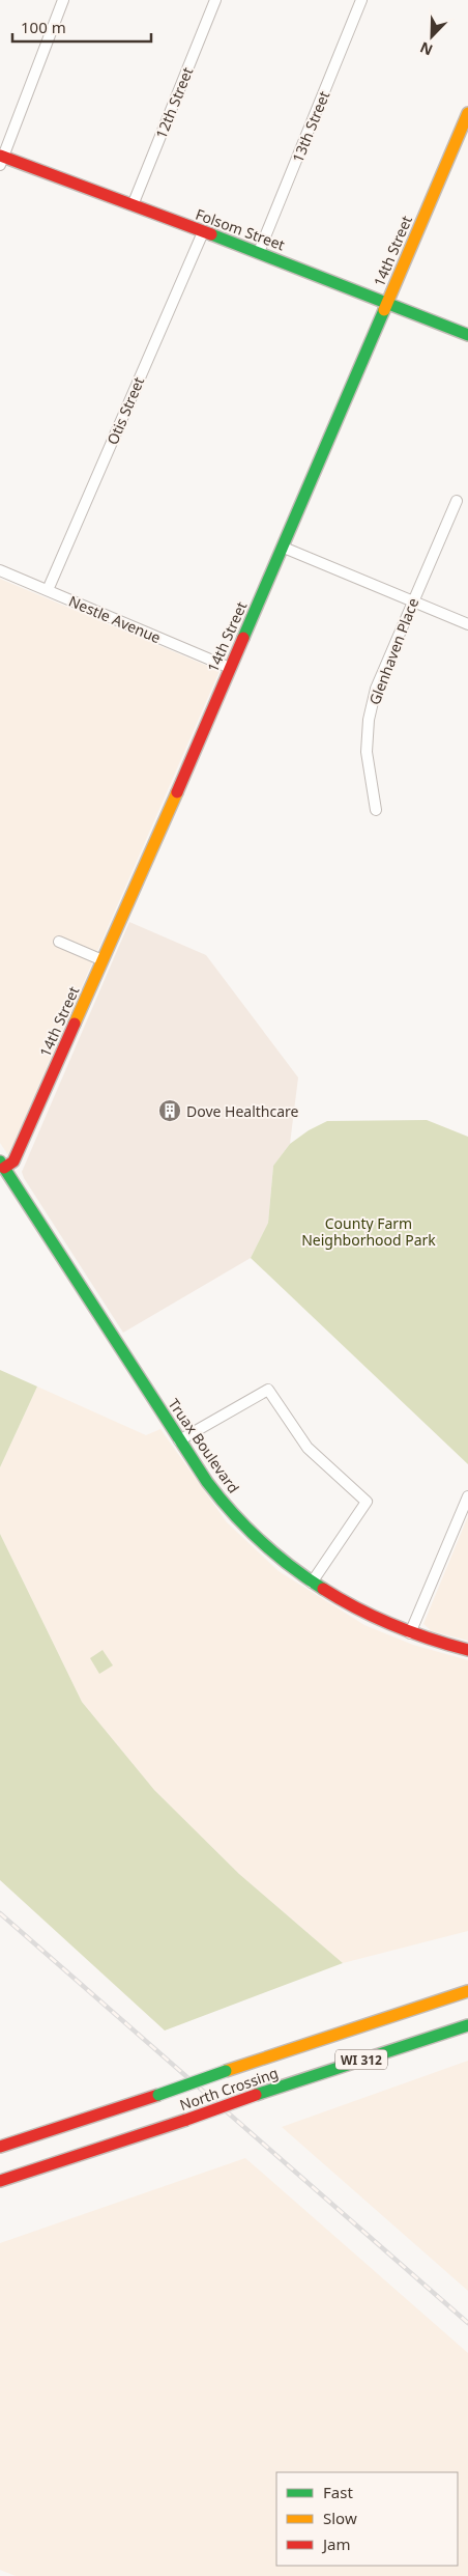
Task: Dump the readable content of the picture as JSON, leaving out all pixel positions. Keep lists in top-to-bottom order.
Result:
{
  "streets": {
    "main road": [
      "Folsom Street",
      "14th Street",
      "Truax Boulevard",
      "WI 312",
      "North Crossing"
    ],
    "street": [
      "12th Street",
      "13th Street",
      "Otis Street",
      "Nestle Avenue",
      "Glenhaven Place"
    ]
  },
  "crossings": [
    ["12th Street", "Folsom Street"],
    ["13th Street", "Folsom Street"],
    ["Folsom Street", "14th Street"],
    ["Folsom Street", "Otis Street"],
    ["14th Street", "Nestle Avenue"],
    ["14th Street", "Truax Boulevard"],
    ["Otis Street", "Nestle Avenue"]
  ],
  "parks": ["County Farm Neighborhood Park"],
  "places": {
    "building": ["Dove Healthcare"]
  },
  "legend": ["Fast", "Slow", "Jam"],
  "scale_bar": "100 m",
  "north": "bottom left"
}
